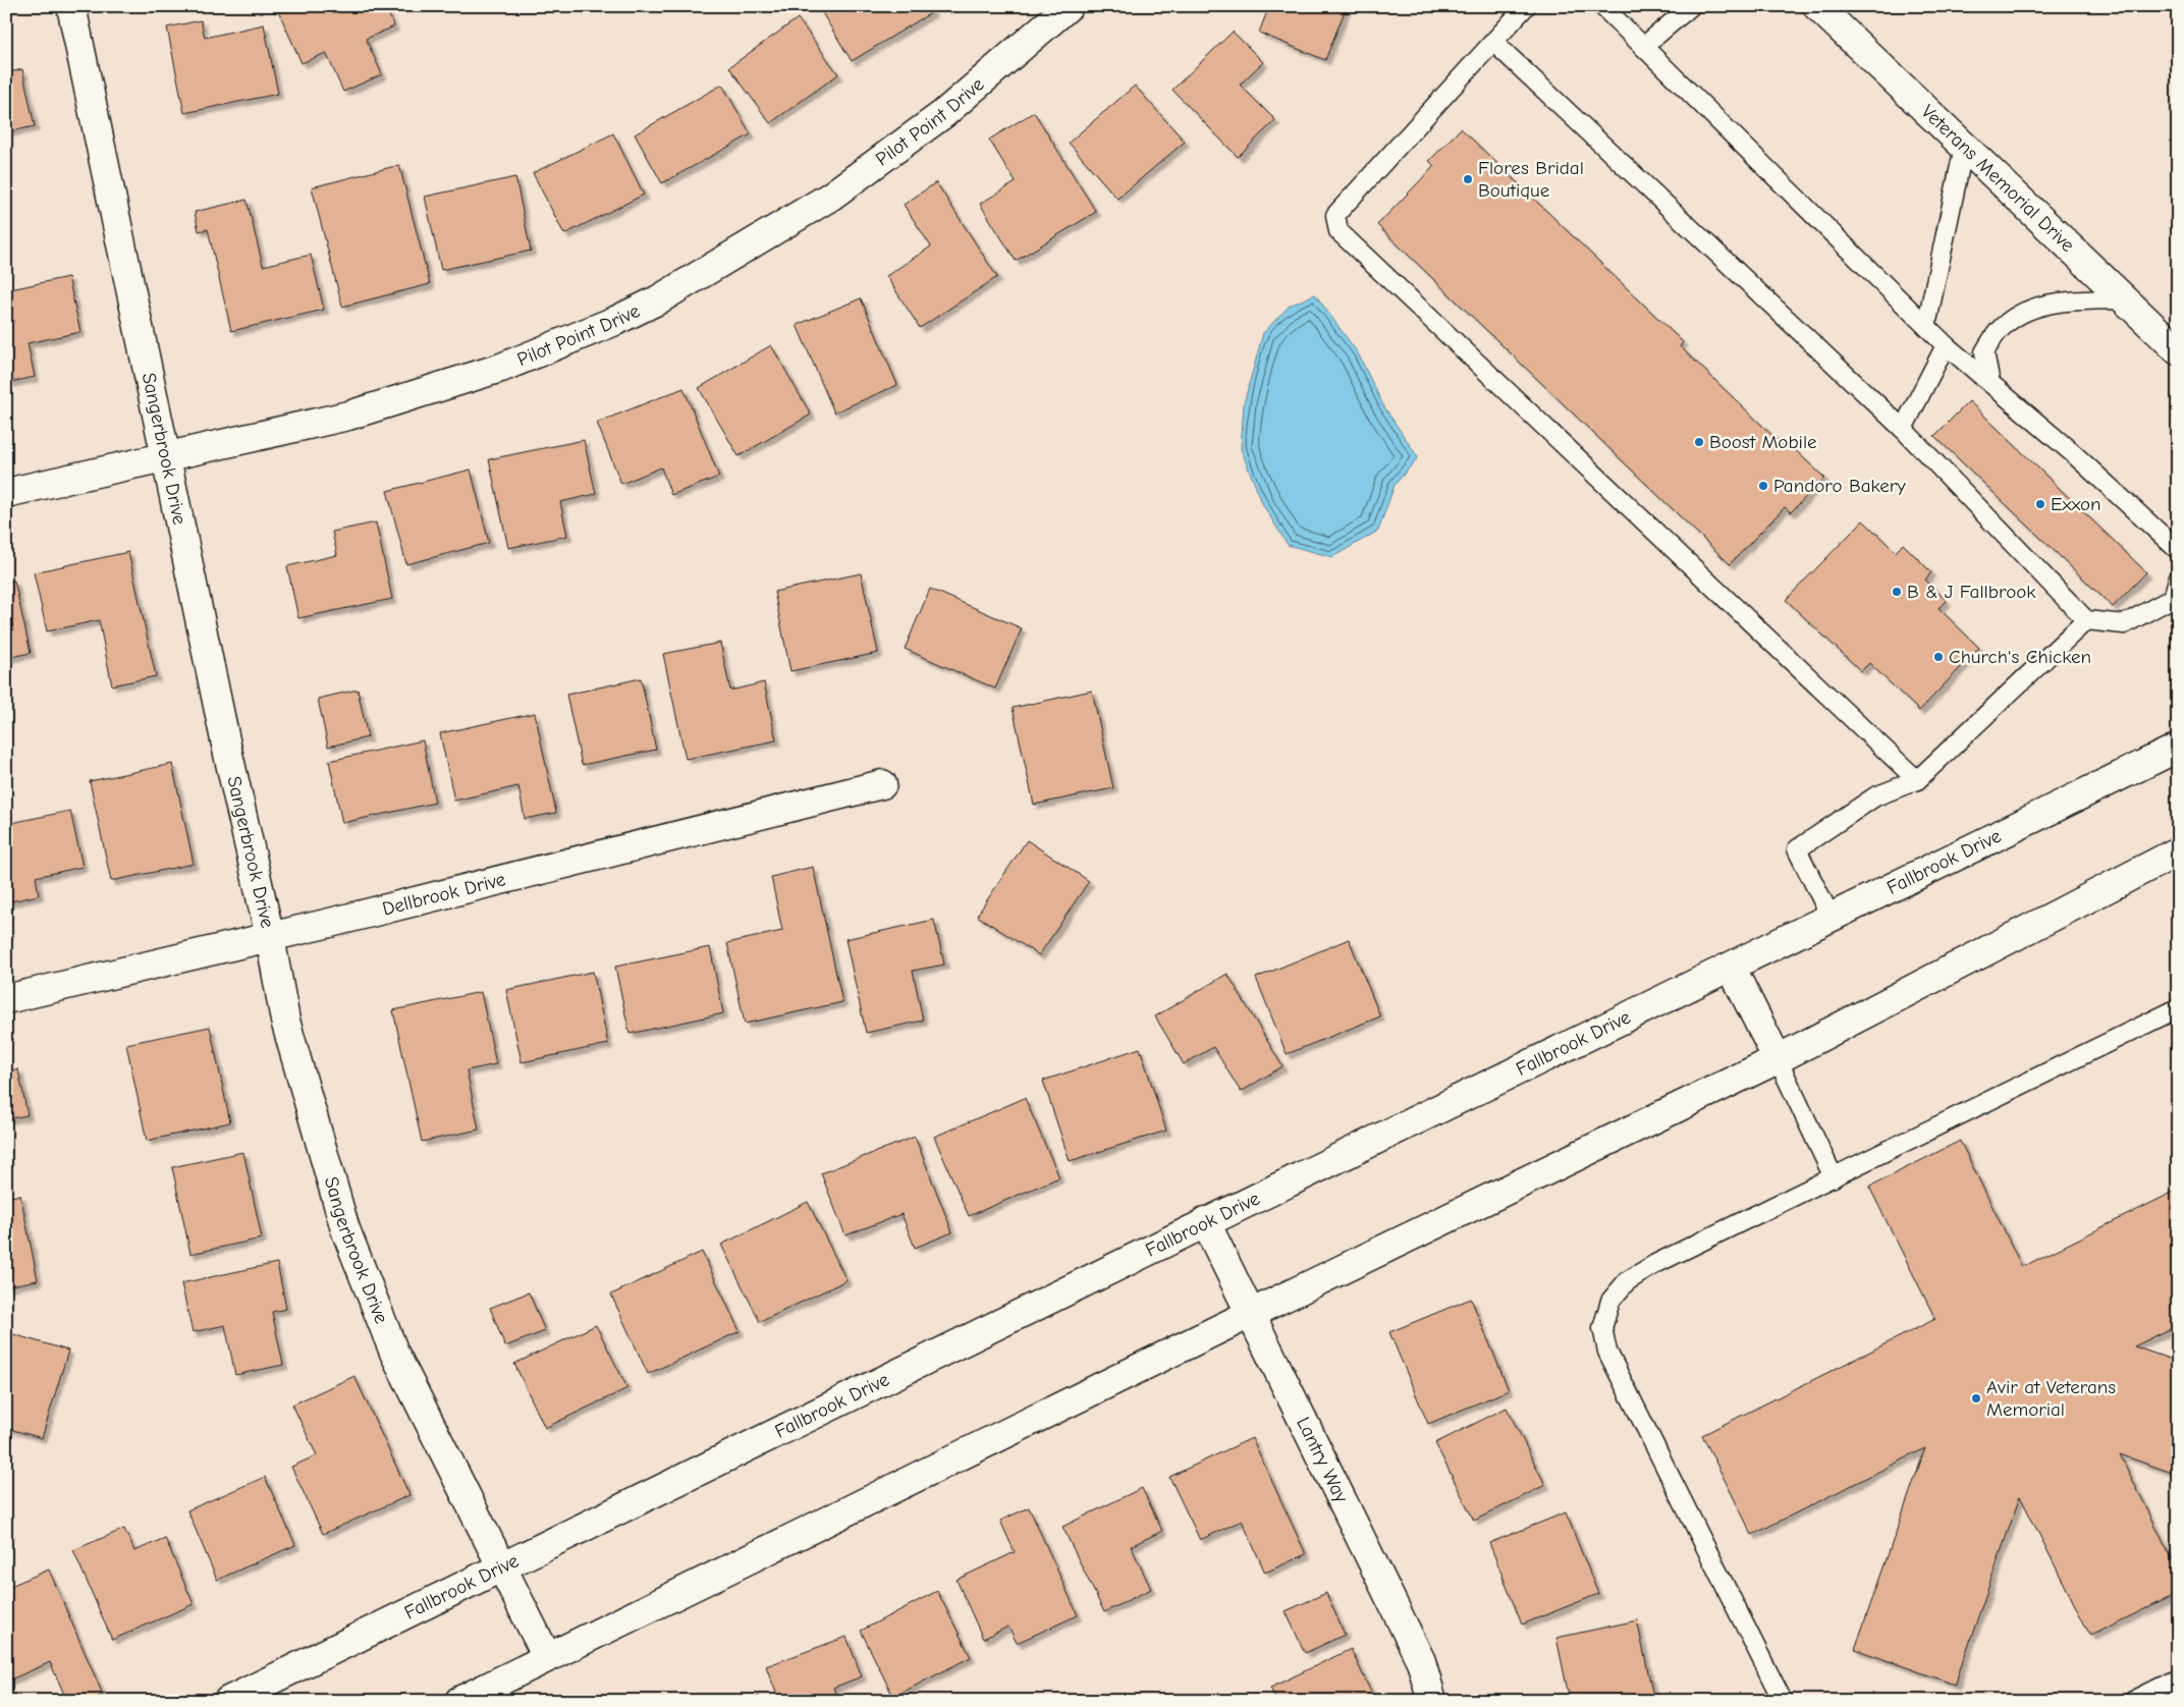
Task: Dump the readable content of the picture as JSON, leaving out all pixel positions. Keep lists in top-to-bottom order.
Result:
{
  "streets": {
    "main road": [
      "Pilot Point Drive",
      "Veterans Memorial Drive",
      "Sangerbrook Drive",
      "Fallbrook Drive",
      "Dellbrook Drive",
      "Lantry Way"
    ]
  },
  "crossings": [
    ["Pilot Point Drive", "Sangerbrook Drive"],
    ["Sangerbrook Drive", "Fallbrook Drive"],
    ["Sangerbrook Drive", "Dellbrook Drive"],
    ["Fallbrook Drive", "Lantry Way"]
  ],
  "places": [
    "Flores Bridal Boutique",
    "Boost Mobile",
    "Pandoro Bakery",
    "Exxon",
    "B & J Fallbrook",
    "Church's Chicken",
    "Avir at Veterans Memorial"
  ]
}
